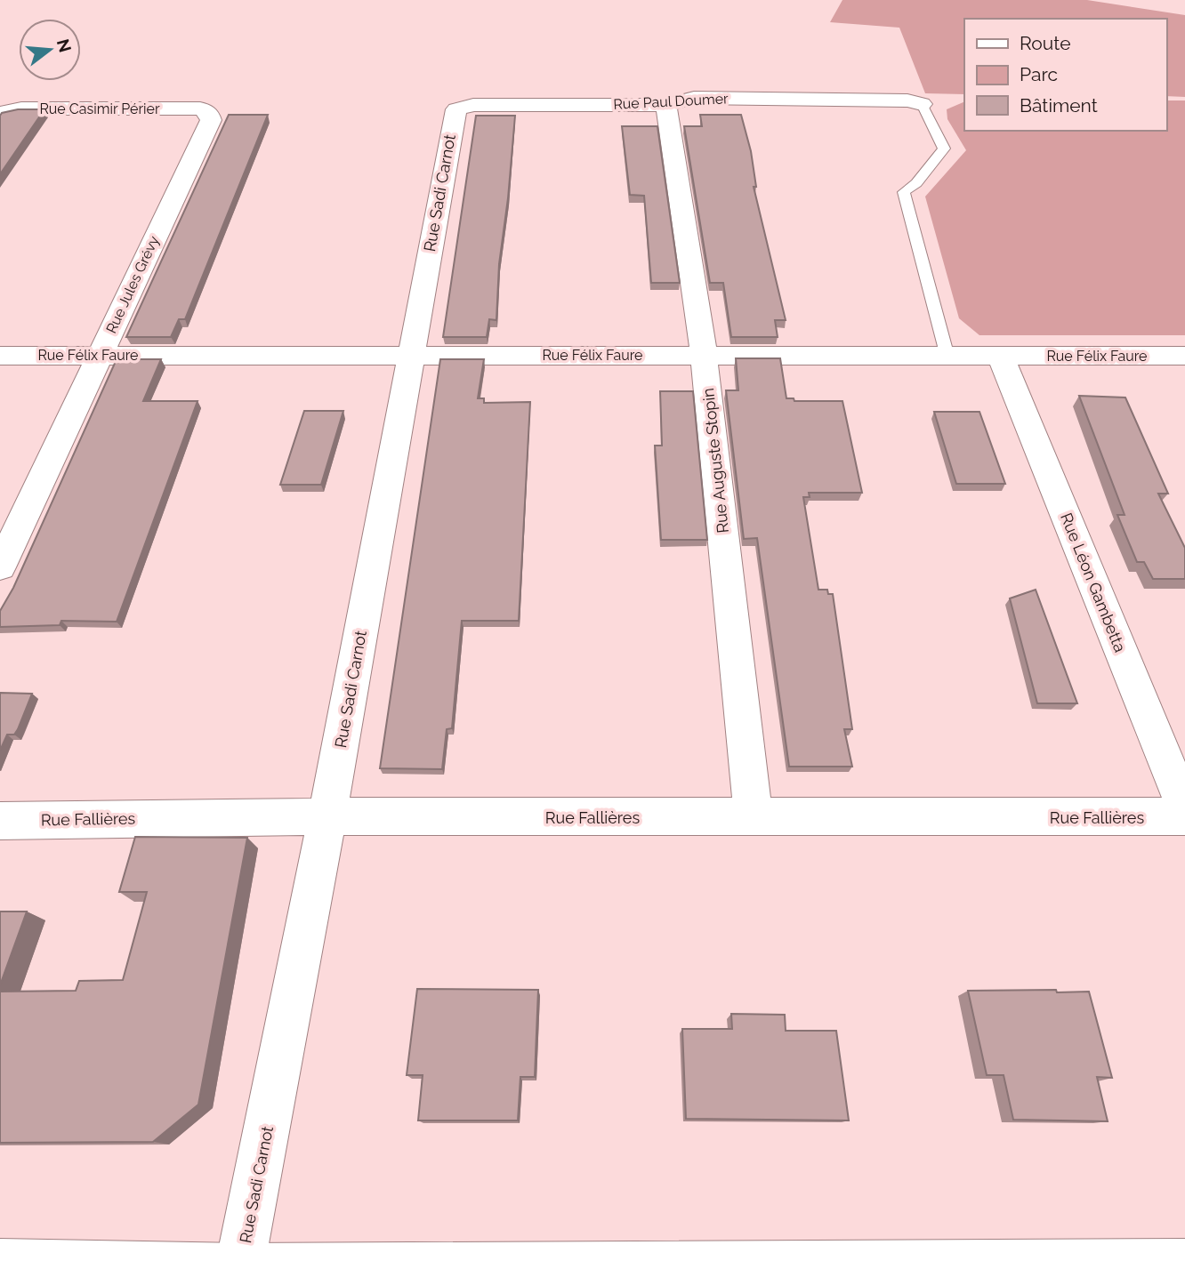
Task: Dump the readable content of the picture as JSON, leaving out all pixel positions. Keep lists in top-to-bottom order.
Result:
{
  "streets": {
    "street": [
      "Rue Paul Doumer",
      "Rue Casimir Périer",
      "Rue Sadi Carnot",
      "Rue Jules Grévy",
      "Rue Félix Faure",
      "Rue Auguste Stopin",
      "Rue Léon Gambetta",
      "Rue Fallières"
    ]
  },
  "crossings": [
    ["Rue Paul Doumer", "Rue Sadi Carnot"],
    ["Rue Paul Doumer", "Rue Auguste Stopin"],
    ["Rue Casimir Périer", "Rue Jules Grévy"],
    ["Rue Sadi Carnot", "Rue Félix Faure"],
    ["Rue Sadi Carnot", "Rue Fallières"],
    ["Rue Jules Grévy", "Rue Félix Faure"],
    ["Rue Félix Faure", "Rue Auguste Stopin"],
    ["Rue Félix Faure", "Rue Léon Gambetta"],
    ["Rue Auguste Stopin", "Rue Fallières"]
  ],
  "legend": ["Route", "Parc", "Bâtiment"],
  "north": "right"
}
